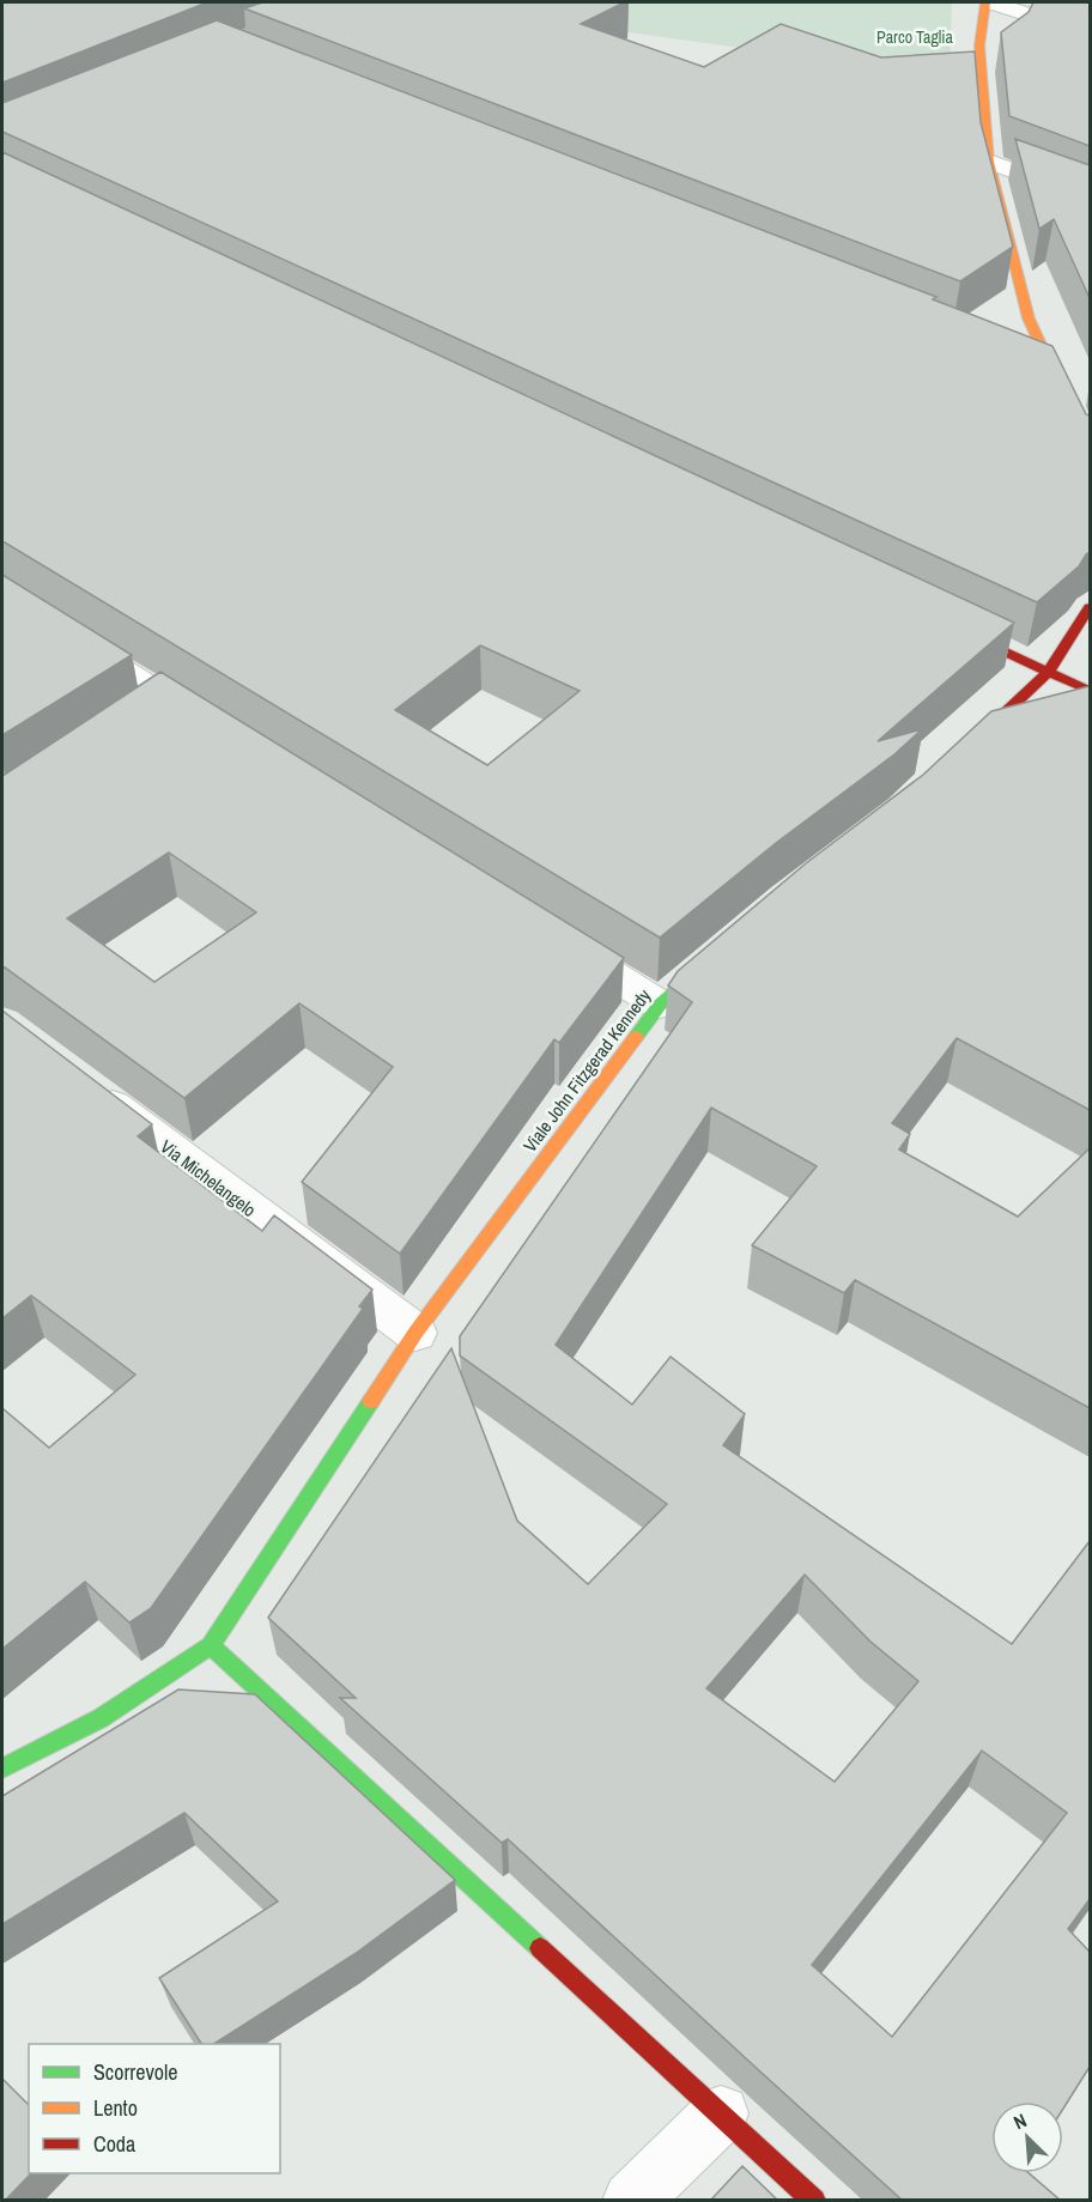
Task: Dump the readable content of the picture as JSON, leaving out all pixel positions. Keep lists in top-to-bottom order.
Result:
{
  "streets": {
    "street": ["Viale John Fitzgerad Kennedy", "Via Michelangelo"]
  },
  "crossings": [
    ["Viale John Fitzgerad Kennedy", "Via Michelangelo"]
  ],
  "parks": ["Parco Taglia"],
  "legend": ["Scorrevole", "Lento", "Coda"],
  "north": "top left"
}
